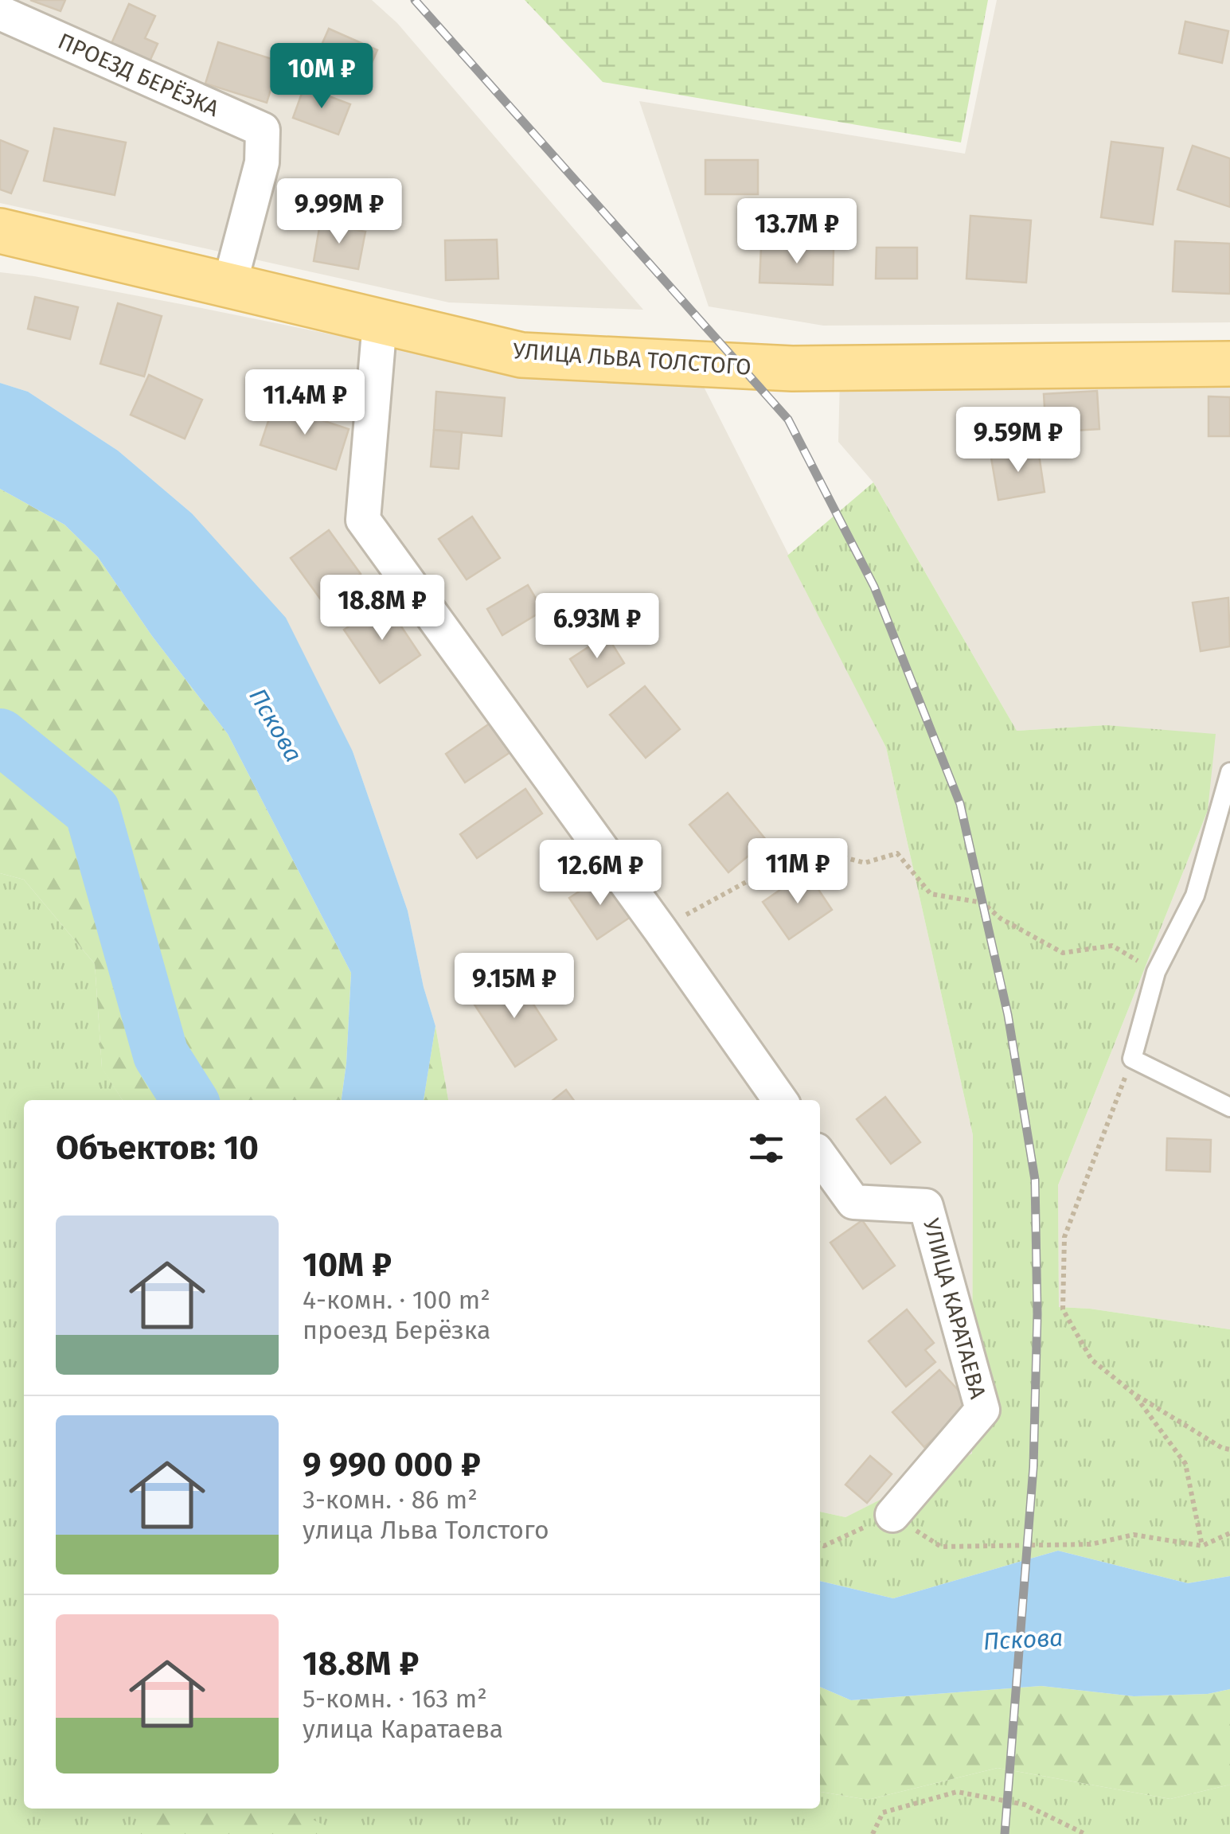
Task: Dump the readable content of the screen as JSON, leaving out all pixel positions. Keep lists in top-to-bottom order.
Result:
{
  "streets": {
    "main road": ["УЛИЦА ЛЬВА ТОЛСТОГО"],
    "street": ["ПРОЕЗД БЕРЁЗКА", "УЛИЦА КАРАТАЕВА"]
  },
  "crossings": [
    ["ПРОЕЗД БЕРЁЗКА", "УЛИЦА ЛЬВА ТОЛСТОГО"]
  ],
  "water": ["Пскова"],
  "page": {
    "price": [
      "10M ₽",
      "9.99M ₽",
      "13.7M ₽",
      "11.4M ₽",
      "9.59M ₽",
      "18.8M ₽",
      "6.93M ₽",
      "11M ₽",
      "12.6M ₽",
      "9.15M ₽"
    ],
    "heading": "Объектов: 10",
    "list": [
      {
        "name": "10M ₽",
        "note": "4-комн. · 100 m² · проезд Берёзка"
      },
      {
        "name": "9 990 000 ₽",
        "note": "3-комн. · 86 m² · улица Льва Толстого"
      },
      {
        "name": "18.8M ₽",
        "note": "5-комн. · 163 m² · улица Каратаева"
      }
    ]
  }
}
